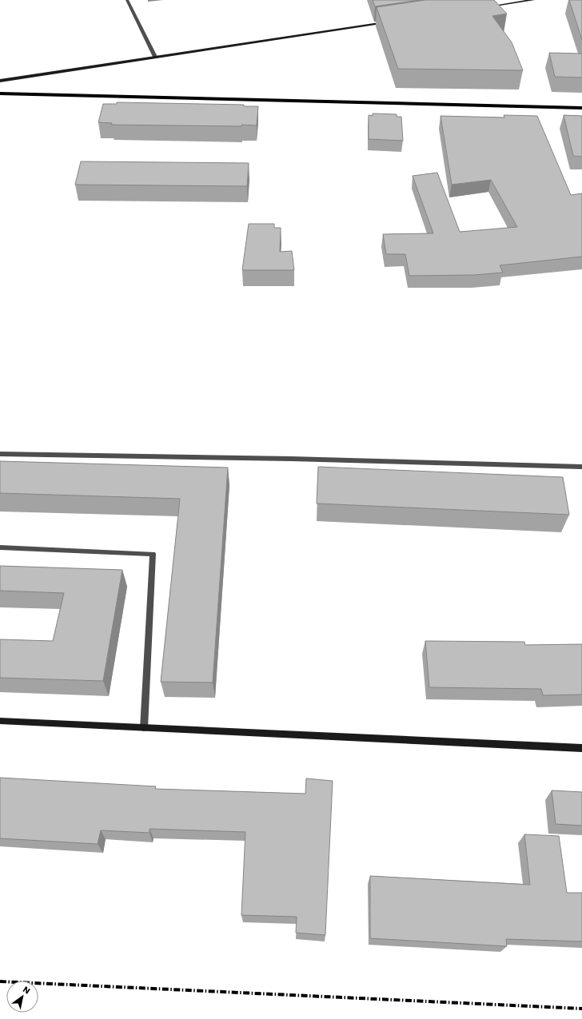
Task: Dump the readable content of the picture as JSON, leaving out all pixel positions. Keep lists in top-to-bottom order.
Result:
{
  "north": "top right"
}
